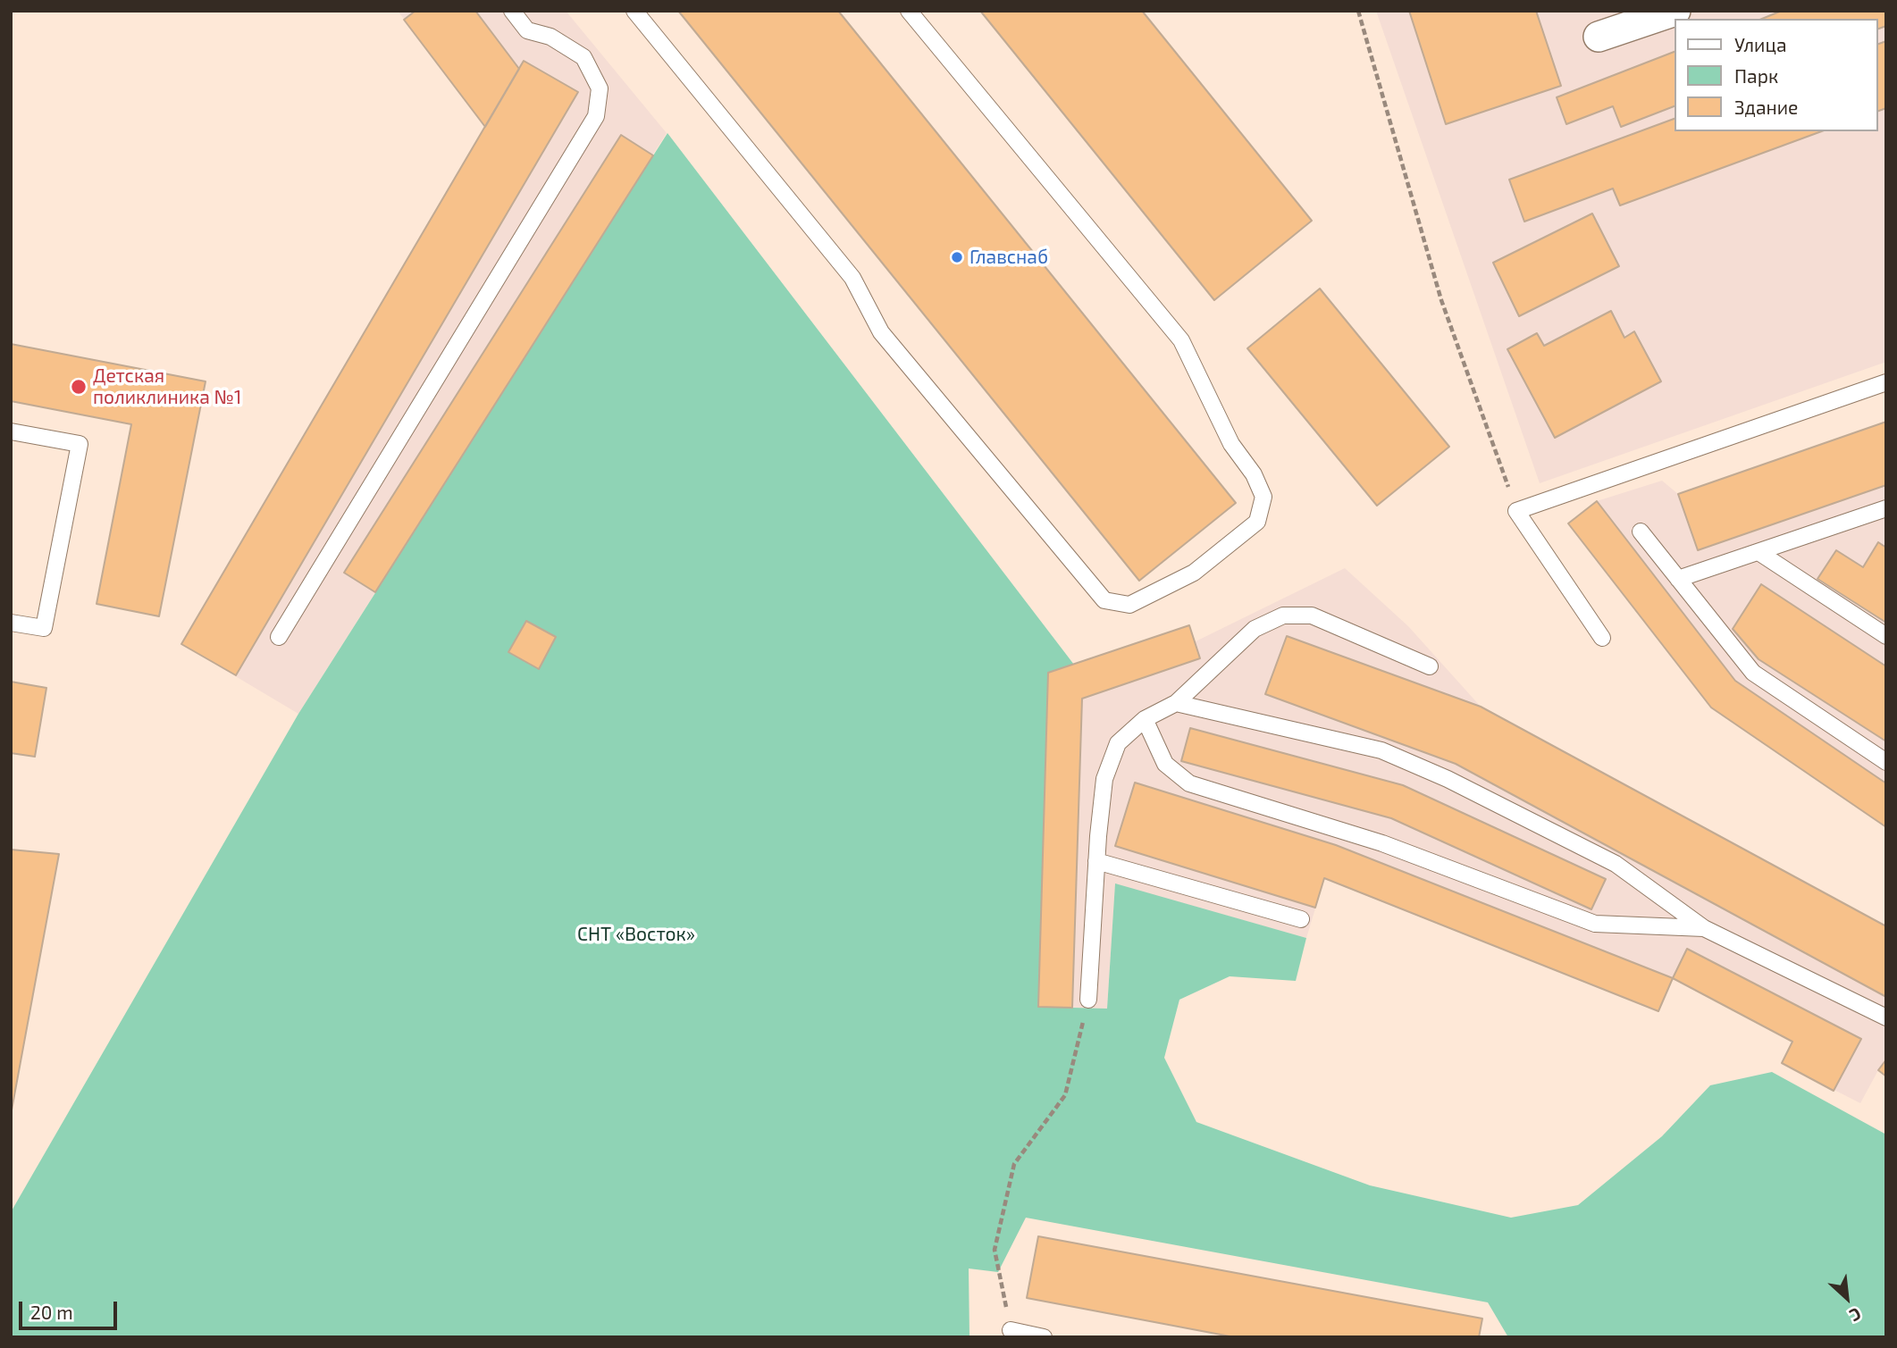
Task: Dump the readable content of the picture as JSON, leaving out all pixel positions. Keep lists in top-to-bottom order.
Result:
{
  "parks": ["СНТ «Восток»"],
  "places": ["Главснаб", "Детская поликлиника №1"],
  "legend": ["Улица", "Парк", "Здание"],
  "scale_bar": "20 m",
  "north": "bottom right"
}
